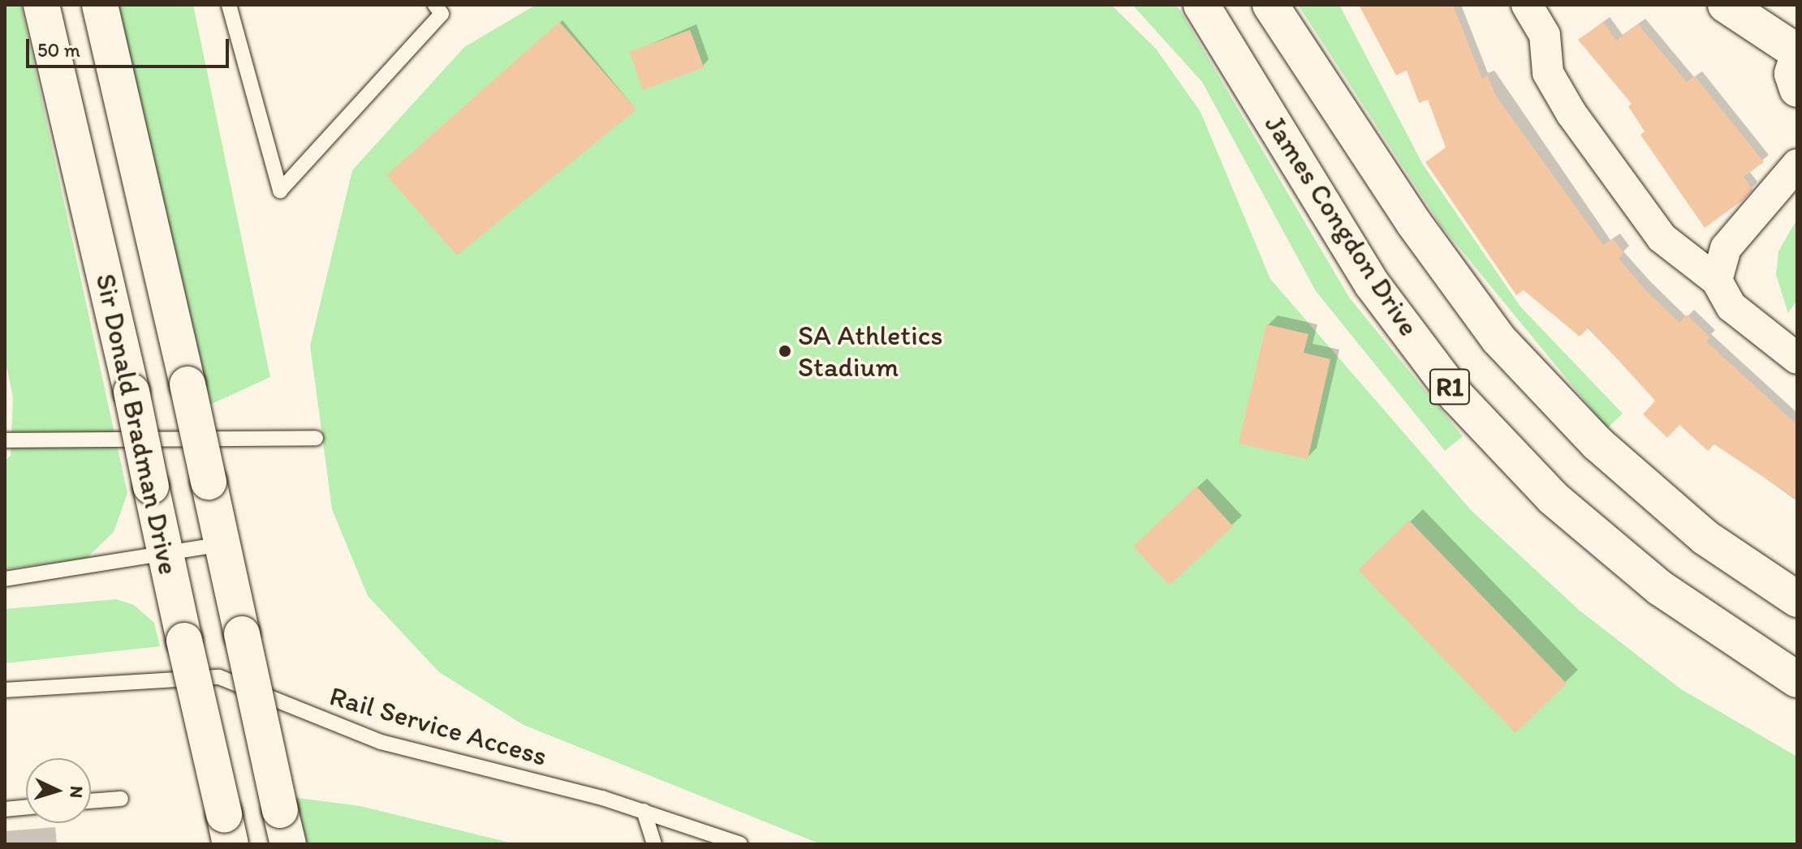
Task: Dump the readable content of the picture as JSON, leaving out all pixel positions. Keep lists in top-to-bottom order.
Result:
{
  "streets": {
    "main road": ["James Congdon Drive", "R1", "Sir Donald Bradman Drive"],
    "lane": ["Rail Service Access"]
  },
  "places": ["SA Athletics Stadium"],
  "scale_bar": "50 m",
  "north": "right"
}
